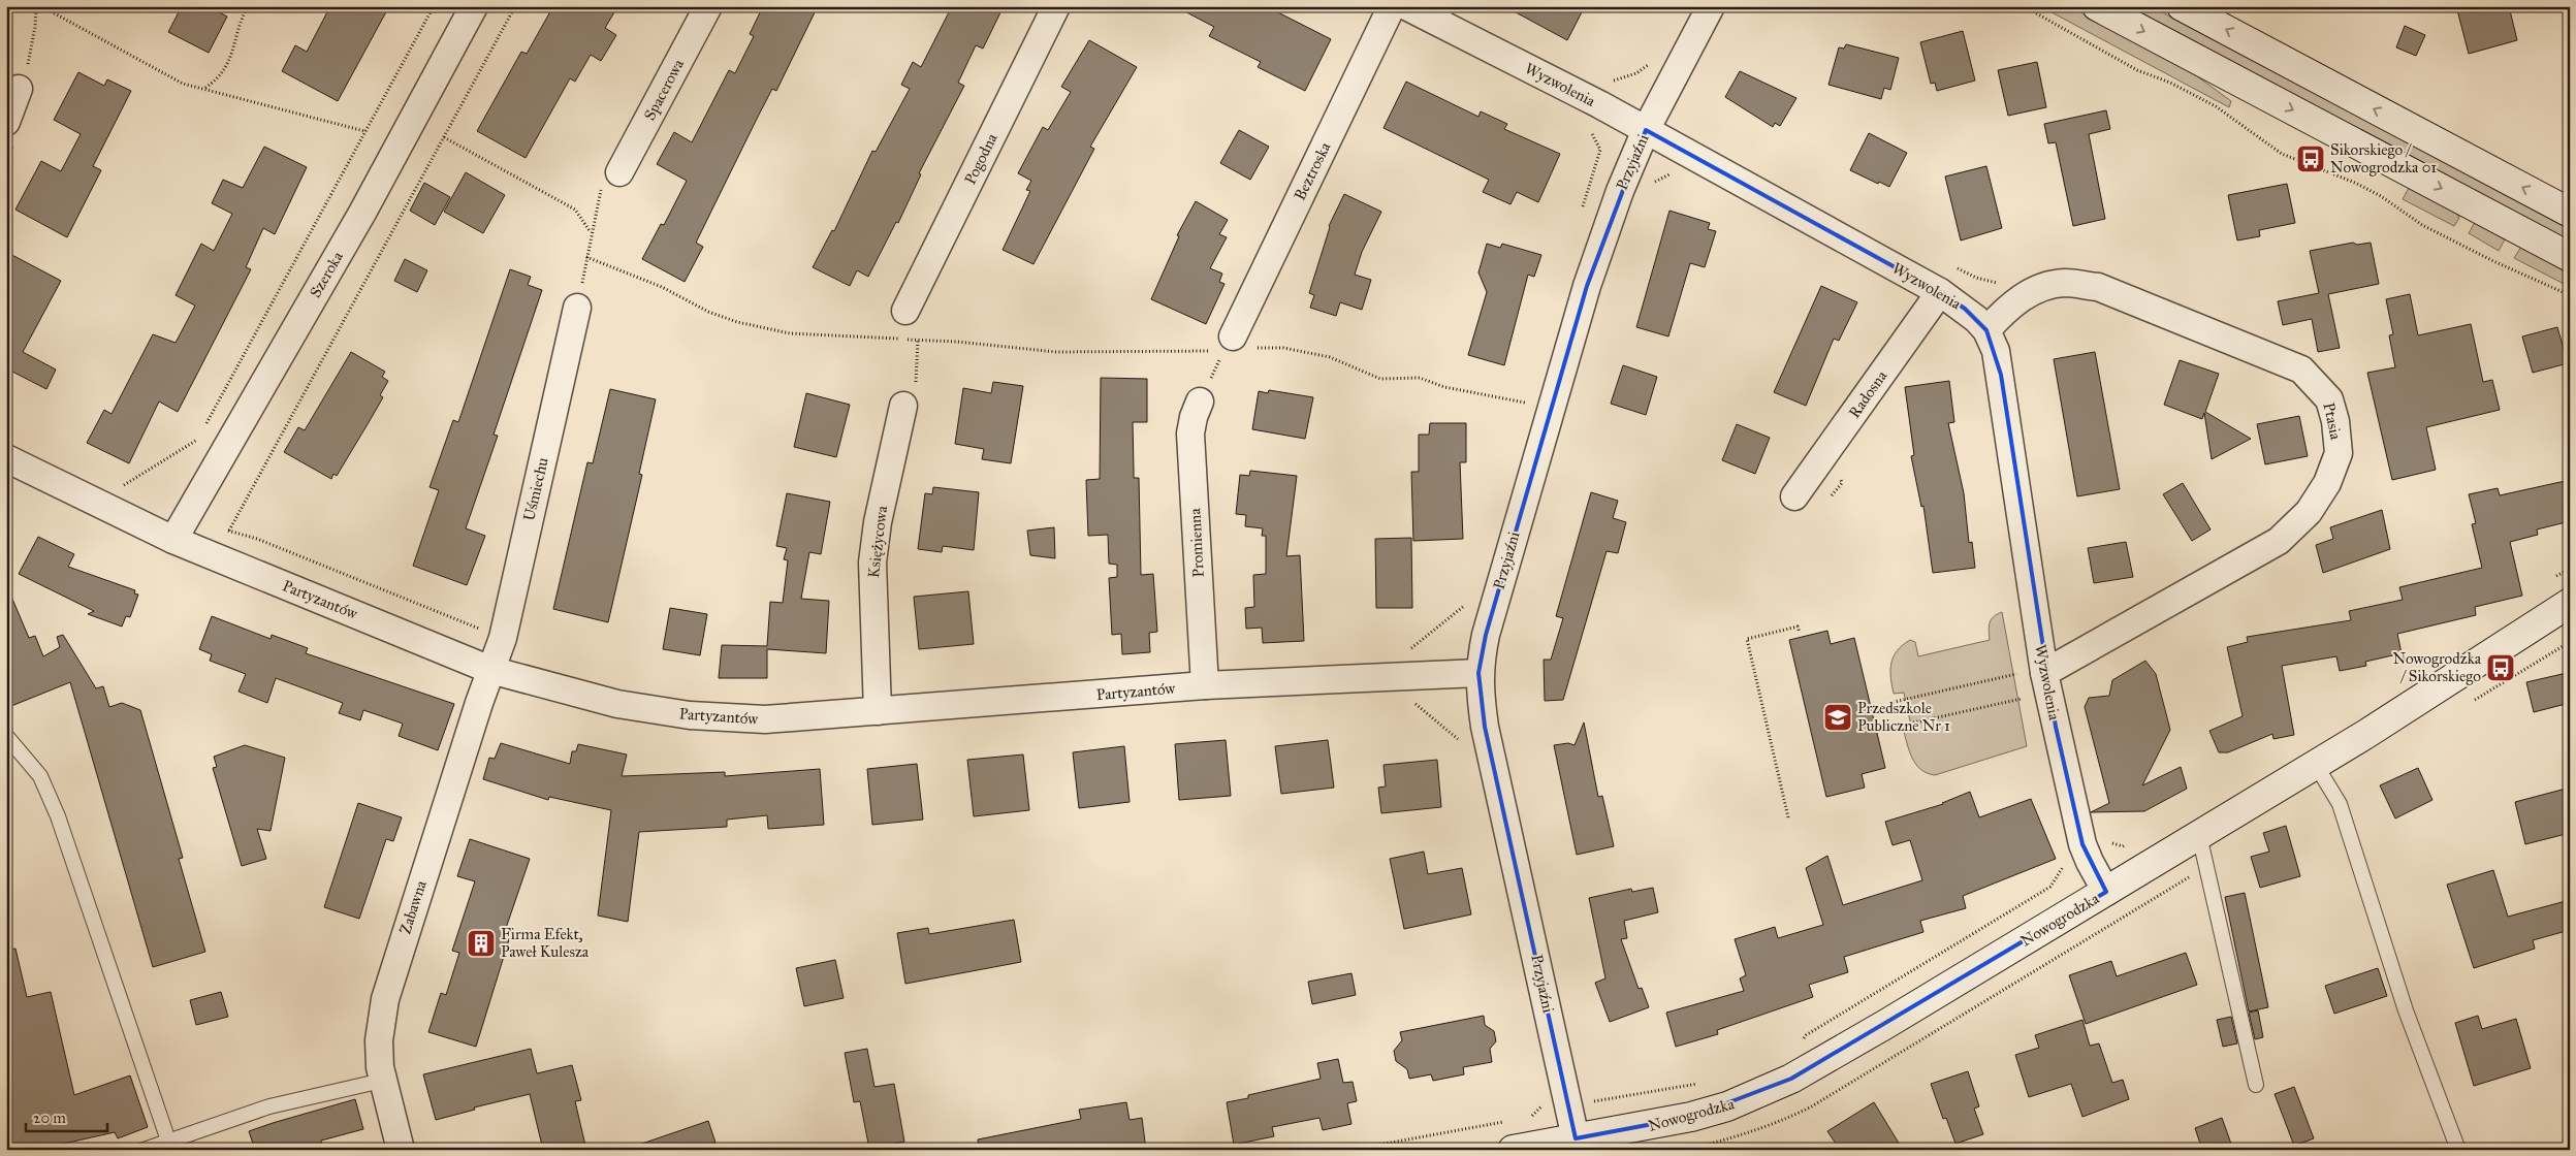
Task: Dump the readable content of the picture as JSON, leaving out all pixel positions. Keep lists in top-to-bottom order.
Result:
{
  "streets": {
    "street": [
      "Wyzwolenia",
      "Spacerowa",
      "Pogodna",
      "Przyjaźni",
      "Beztroska",
      "Szeroka",
      "Radosna",
      "Ptasia",
      "Uśmiechu",
      "Księżycowa",
      "Promienna",
      "Partyzantów",
      "Zabawna",
      "Nowogrodzka"
    ]
  },
  "crossings": [
    ["Wyzwolenia", "Przyjaźni"],
    ["Wyzwolenia", "Radosna"],
    ["Wyzwolenia", "Ptasia"],
    ["Wyzwolenia", "Nowogrodzka"],
    ["Przyjaźni", "Partyzantów"],
    ["Przyjaźni", "Nowogrodzka"],
    ["Szeroka", "Partyzantów"],
    ["Uśmiechu", "Partyzantów"],
    ["Uśmiechu", "Zabawna"],
    ["Księżycowa", "Partyzantów"],
    ["Promienna", "Partyzantów"],
    ["Partyzantów", "Zabawna"]
  ],
  "places": {
    "bus stop": ["Sikorskiego / Nowogrodzka 01", "Nowogrodzka / Sikorskiego"],
    "school or university": ["Przedszkole Publiczne Nr 1"],
    "building": ["Firma Efekt, Paweł Kulesza"]
  },
  "scale_bar": "20 m"
}
